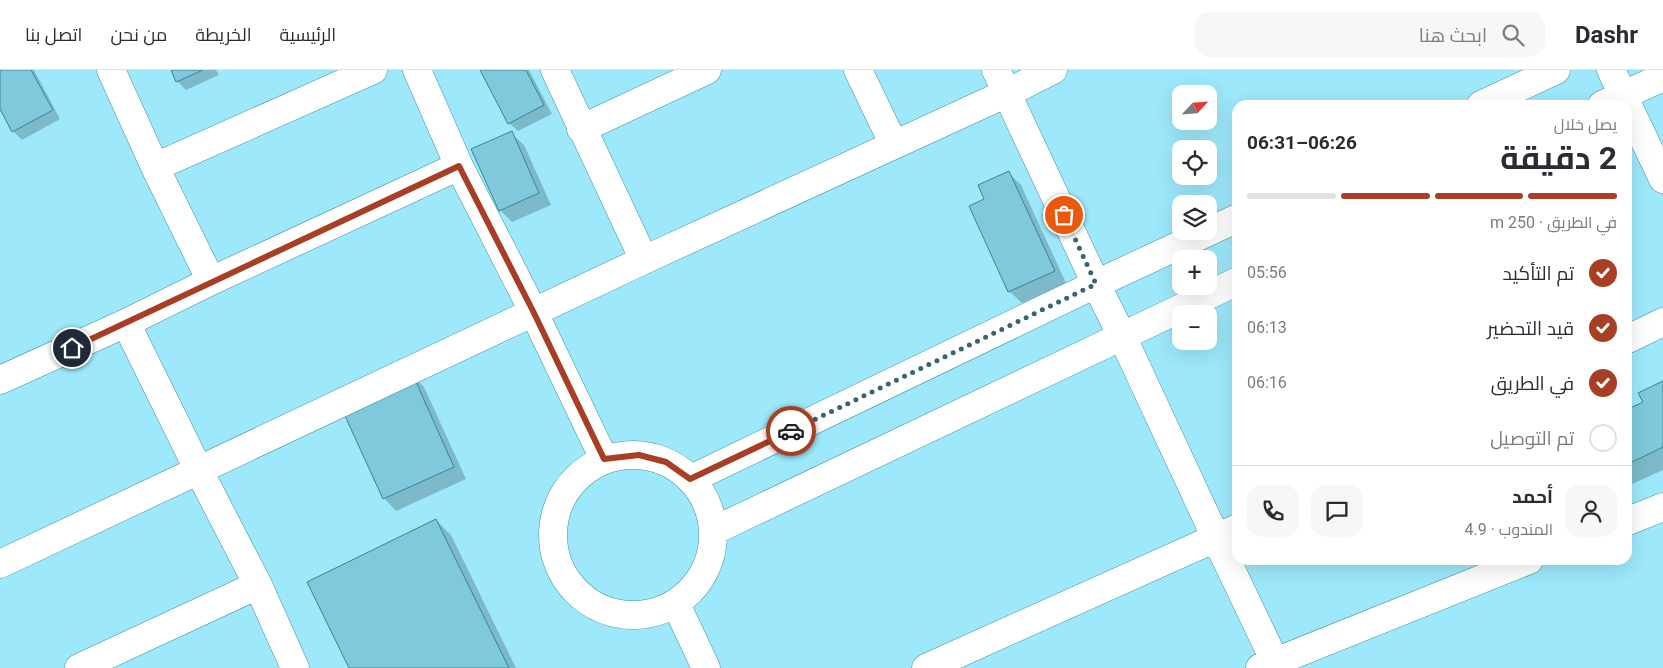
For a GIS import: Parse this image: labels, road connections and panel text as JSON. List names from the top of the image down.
{
  "north": "top right",
  "page": {
    "header": "Dashr",
    "search": "ابحث هنا",
    "nav": [
      "الرئيسية",
      "الخريطة",
      "من نحن",
      "اتصل بنا"
    ],
    "map_buttons": ["+", "−"],
    "heading": ["2 دقيقة", "يصل خلال", "06:26–06:31"],
    "panel": ["أحمد", "المندوب · 4.9"],
    "bar": "في الطريق · 250 m",
    "list": [
      ["تم التأكيد", "05:56"],
      ["قيد التحضير", "06:13"],
      ["في الطريق", "06:16"],
      "تم التوصيل"
    ]
  }
}
